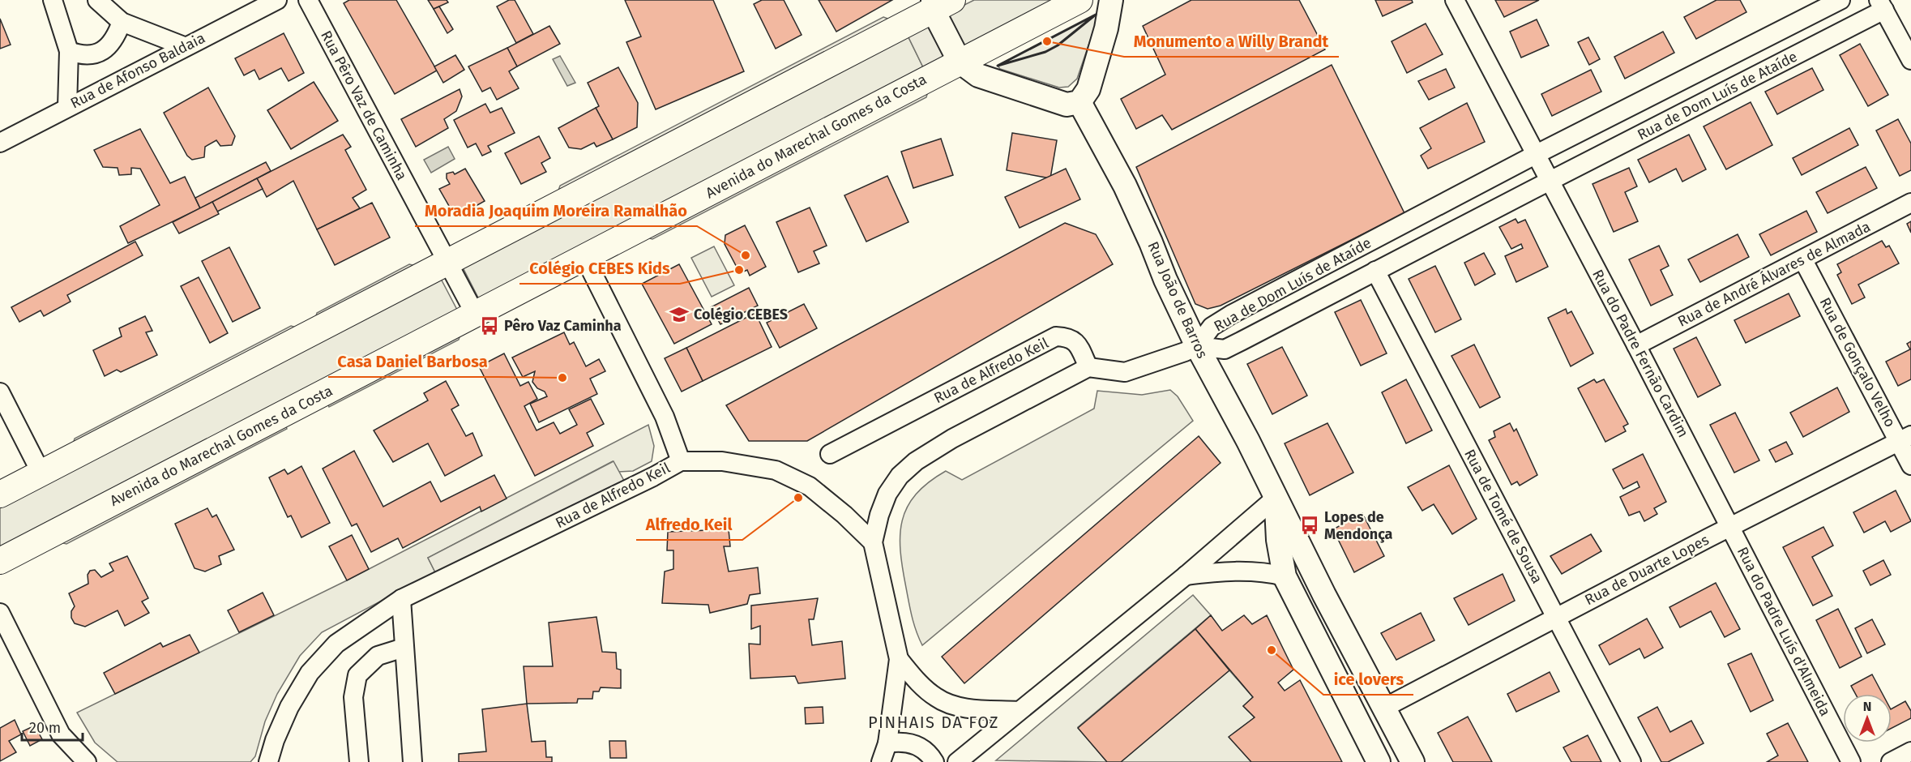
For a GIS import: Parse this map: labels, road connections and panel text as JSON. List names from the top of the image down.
{
  "streets": {
    "main road": ["Avenida do Marechal Gomes da Costa"],
    "street": [
      "Rua de Afonso Baldaia",
      "Rua de Dom Luís de Ataíde",
      "Rua Pêro Vaz de Caminha",
      "Rua de André Álvares de Almada",
      "Rua João de Barros",
      "Rua do Padre Fernão Cardim",
      "Rua de Gonçalo Velho",
      "Rua de Alfredo Keil",
      "Rua de Tomé de Sousa",
      "Rua de Duarte Lopes",
      "Rua do Padre Luís d'Almeida"
    ]
  },
  "crossings": [
    ["Rua de Dom Luís de Ataíde", "Rua João de Barros"],
    ["Rua de Dom Luís de Ataíde", "Rua do Padre Fernão Cardim"],
    ["Rua de Dom Luís de Ataíde", "Rua de Tomé de Sousa"],
    ["Rua Pêro Vaz de Caminha", "Avenida do Marechal Gomes da Costa"],
    ["Rua de André Álvares de Almada", "Rua do Padre Fernão Cardim"],
    ["Rua de André Álvares de Almada", "Rua de Gonçalo Velho"],
    ["Rua João de Barros", "Rua de Duarte Lopes"],
    ["Rua do Padre Fernão Cardim", "Rua de Duarte Lopes"],
    ["Rua do Padre Fernão Cardim", "Rua do Padre Luís d'Almeida"],
    ["Rua de Gonçalo Velho", "Rua de Duarte Lopes"],
    ["Rua de Tomé de Sousa", "Rua de Duarte Lopes"],
    ["Rua de Duarte Lopes", "Rua do Padre Luís d'Almeida"]
  ],
  "districts": ["PINHAIS DA FOZ"],
  "places": {
    "other": [
      "Monumento a Willy Brandt",
      "Moradia Joaquim Moreira Ramalhão",
      "Colégio CEBES Kids",
      "Casa Daniel Barbosa",
      "Alfredo Keil",
      "ice lovers"
    ],
    "school or university": ["Colégio CEBES"],
    "bus stop": ["Pêro Vaz Caminha", "Lopes de Mendonça"]
  },
  "scale_bar": "20 m",
  "north": "top"
}
